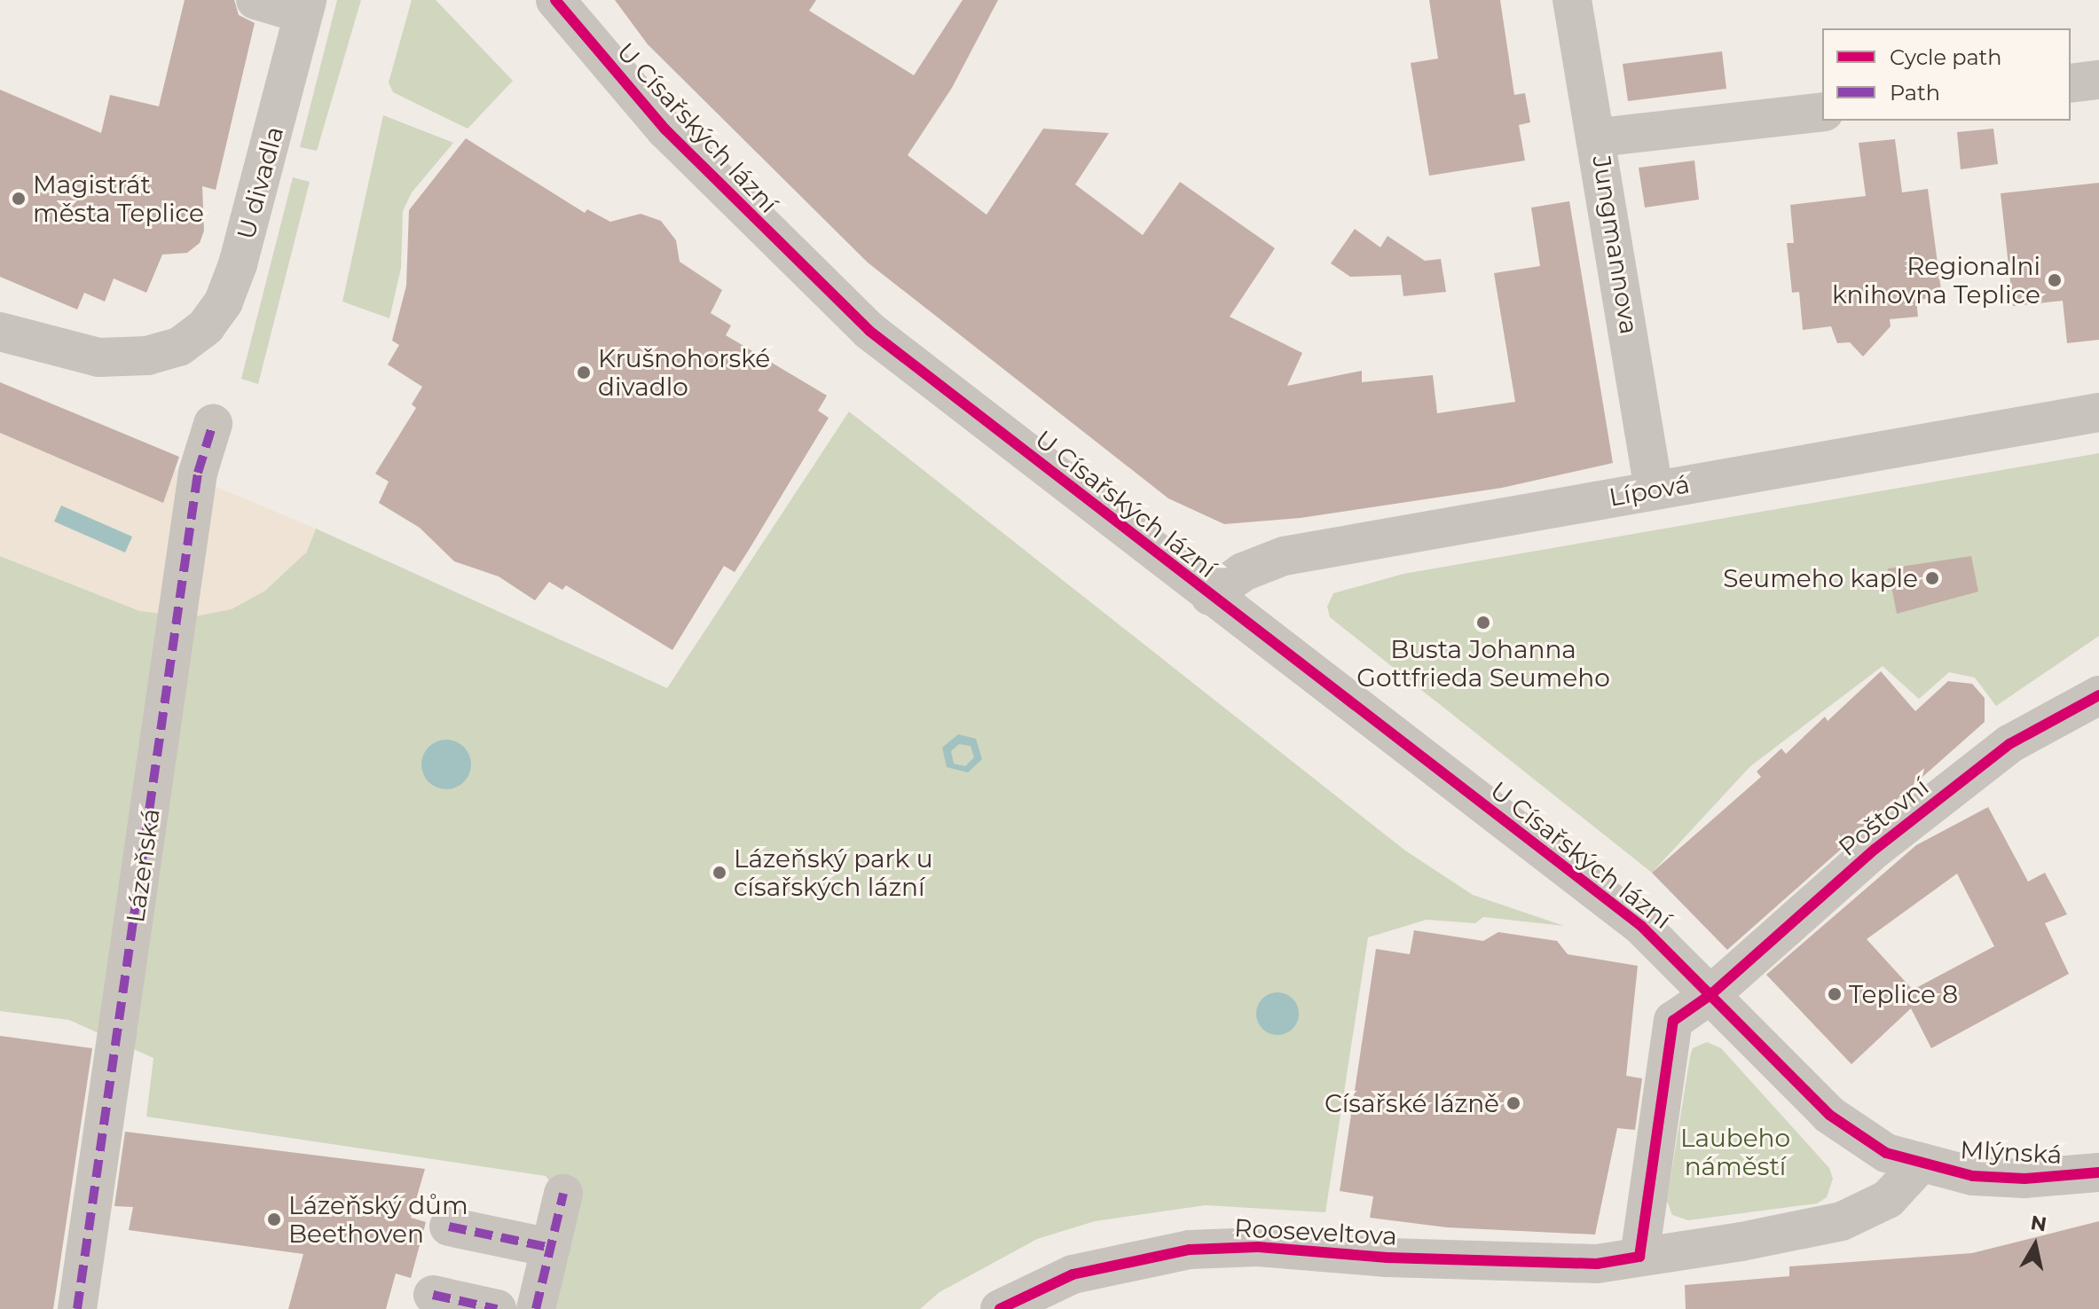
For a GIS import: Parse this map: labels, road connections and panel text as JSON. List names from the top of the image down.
{
  "streets": {
    "street": [
      "U Císařských lázní",
      "U divadla",
      "Jungmannova",
      "Lípová",
      "Poštovní",
      "Lázeňská",
      "Mlýnská",
      "Rooseveltova"
    ]
  },
  "crossings": [
    ["U Císařských lázní", "Lípová"],
    ["U Císařských lázní", "Poštovní"],
    ["Jungmannova", "Lípová"]
  ],
  "parks": ["Laubeho náměstí"],
  "places": [
    "Magistrát města Teplice",
    "Regionalni knihovna Teplice",
    "Krušnohorské divadlo",
    "Seumeho kaple",
    "Busta Johanna Gottfrieda Seumeho",
    "Lázeňský park u císařských lázní",
    "Teplice 8",
    "Císařské lázně",
    "Lázeňský dům Beethoven"
  ],
  "legend": ["Cycle path", "Path"],
  "north": "top"
}
